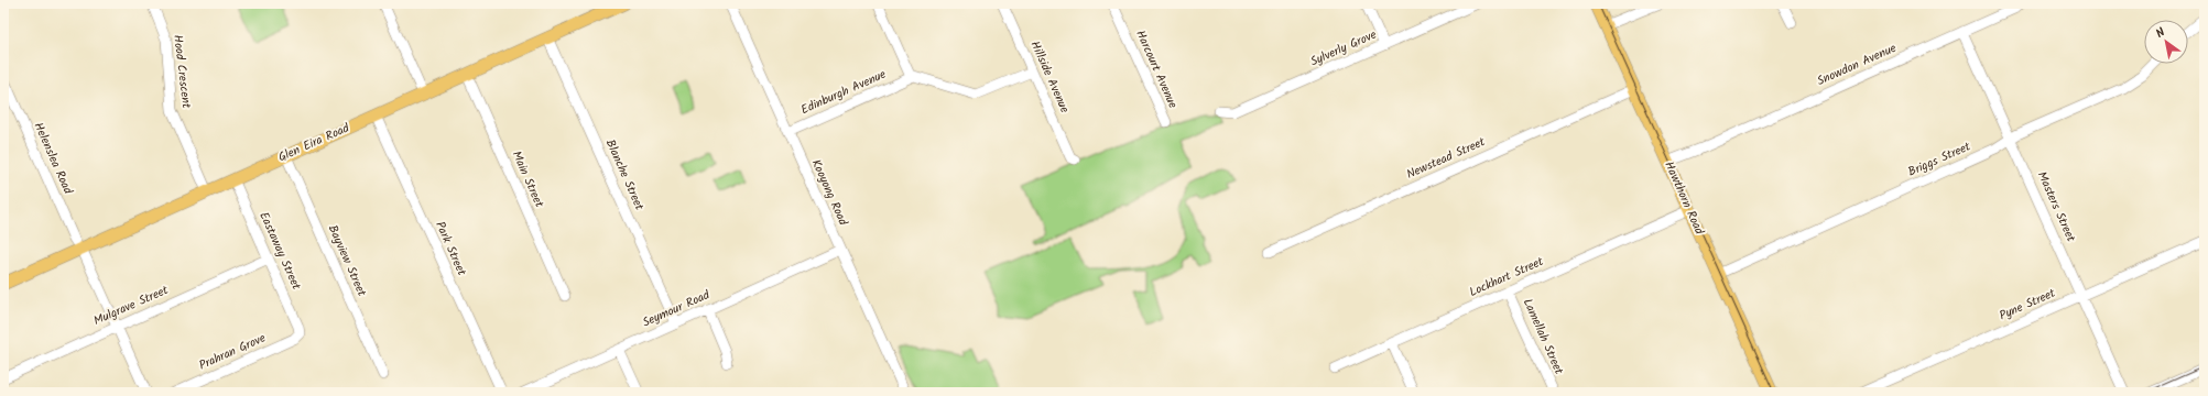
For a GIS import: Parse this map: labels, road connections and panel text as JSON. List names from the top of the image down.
{
  "streets": {
    "main road": ["Glen Eira Road", "Hawthorn Road"],
    "street": [
      "Sylverly Grove",
      "Snowdon Avenue",
      "Harcourt Avenue",
      "Hood Crescent",
      "Hillside Avenue",
      "Edinburgh Avenue",
      "Helenslea Road",
      "Newstead Street",
      "Briggs Street",
      "Blanche Street",
      "Main Street",
      "Kooyong Road",
      "Masters Street",
      "Park Street",
      "Eastaway Street",
      "Bayview Street",
      "Lockhart Street",
      "Pyne Street",
      "Mulgrave Street",
      "Seymour Road",
      "Lamellah Street",
      "Prahran Grove"
    ]
  },
  "crossings": [
    ["Snowdon Avenue", "Hawthorn Road"],
    ["Snowdon Avenue", "Masters Street"],
    ["Hood Crescent", "Glen Eira Road"],
    ["Edinburgh Avenue", "Kooyong Road"],
    ["Glen Eira Road", "Helenslea Road"],
    ["Glen Eira Road", "Blanche Street"],
    ["Glen Eira Road", "Main Street"],
    ["Glen Eira Road", "Park Street"],
    ["Glen Eira Road", "Eastaway Street"],
    ["Glen Eira Road", "Bayview Street"],
    ["Helenslea Road", "Mulgrave Street"],
    ["Newstead Street", "Hawthorn Road"],
    ["Briggs Street", "Hawthorn Road"],
    ["Briggs Street", "Masters Street"],
    ["Blanche Street", "Seymour Road"],
    ["Kooyong Road", "Seymour Road"],
    ["Hawthorn Road", "Lockhart Street"],
    ["Masters Street", "Pyne Street"],
    ["Eastaway Street", "Mulgrave Street"],
    ["Eastaway Street", "Prahran Grove"],
    ["Lockhart Street", "Lamellah Street"]
  ],
  "north": "top left"
}
